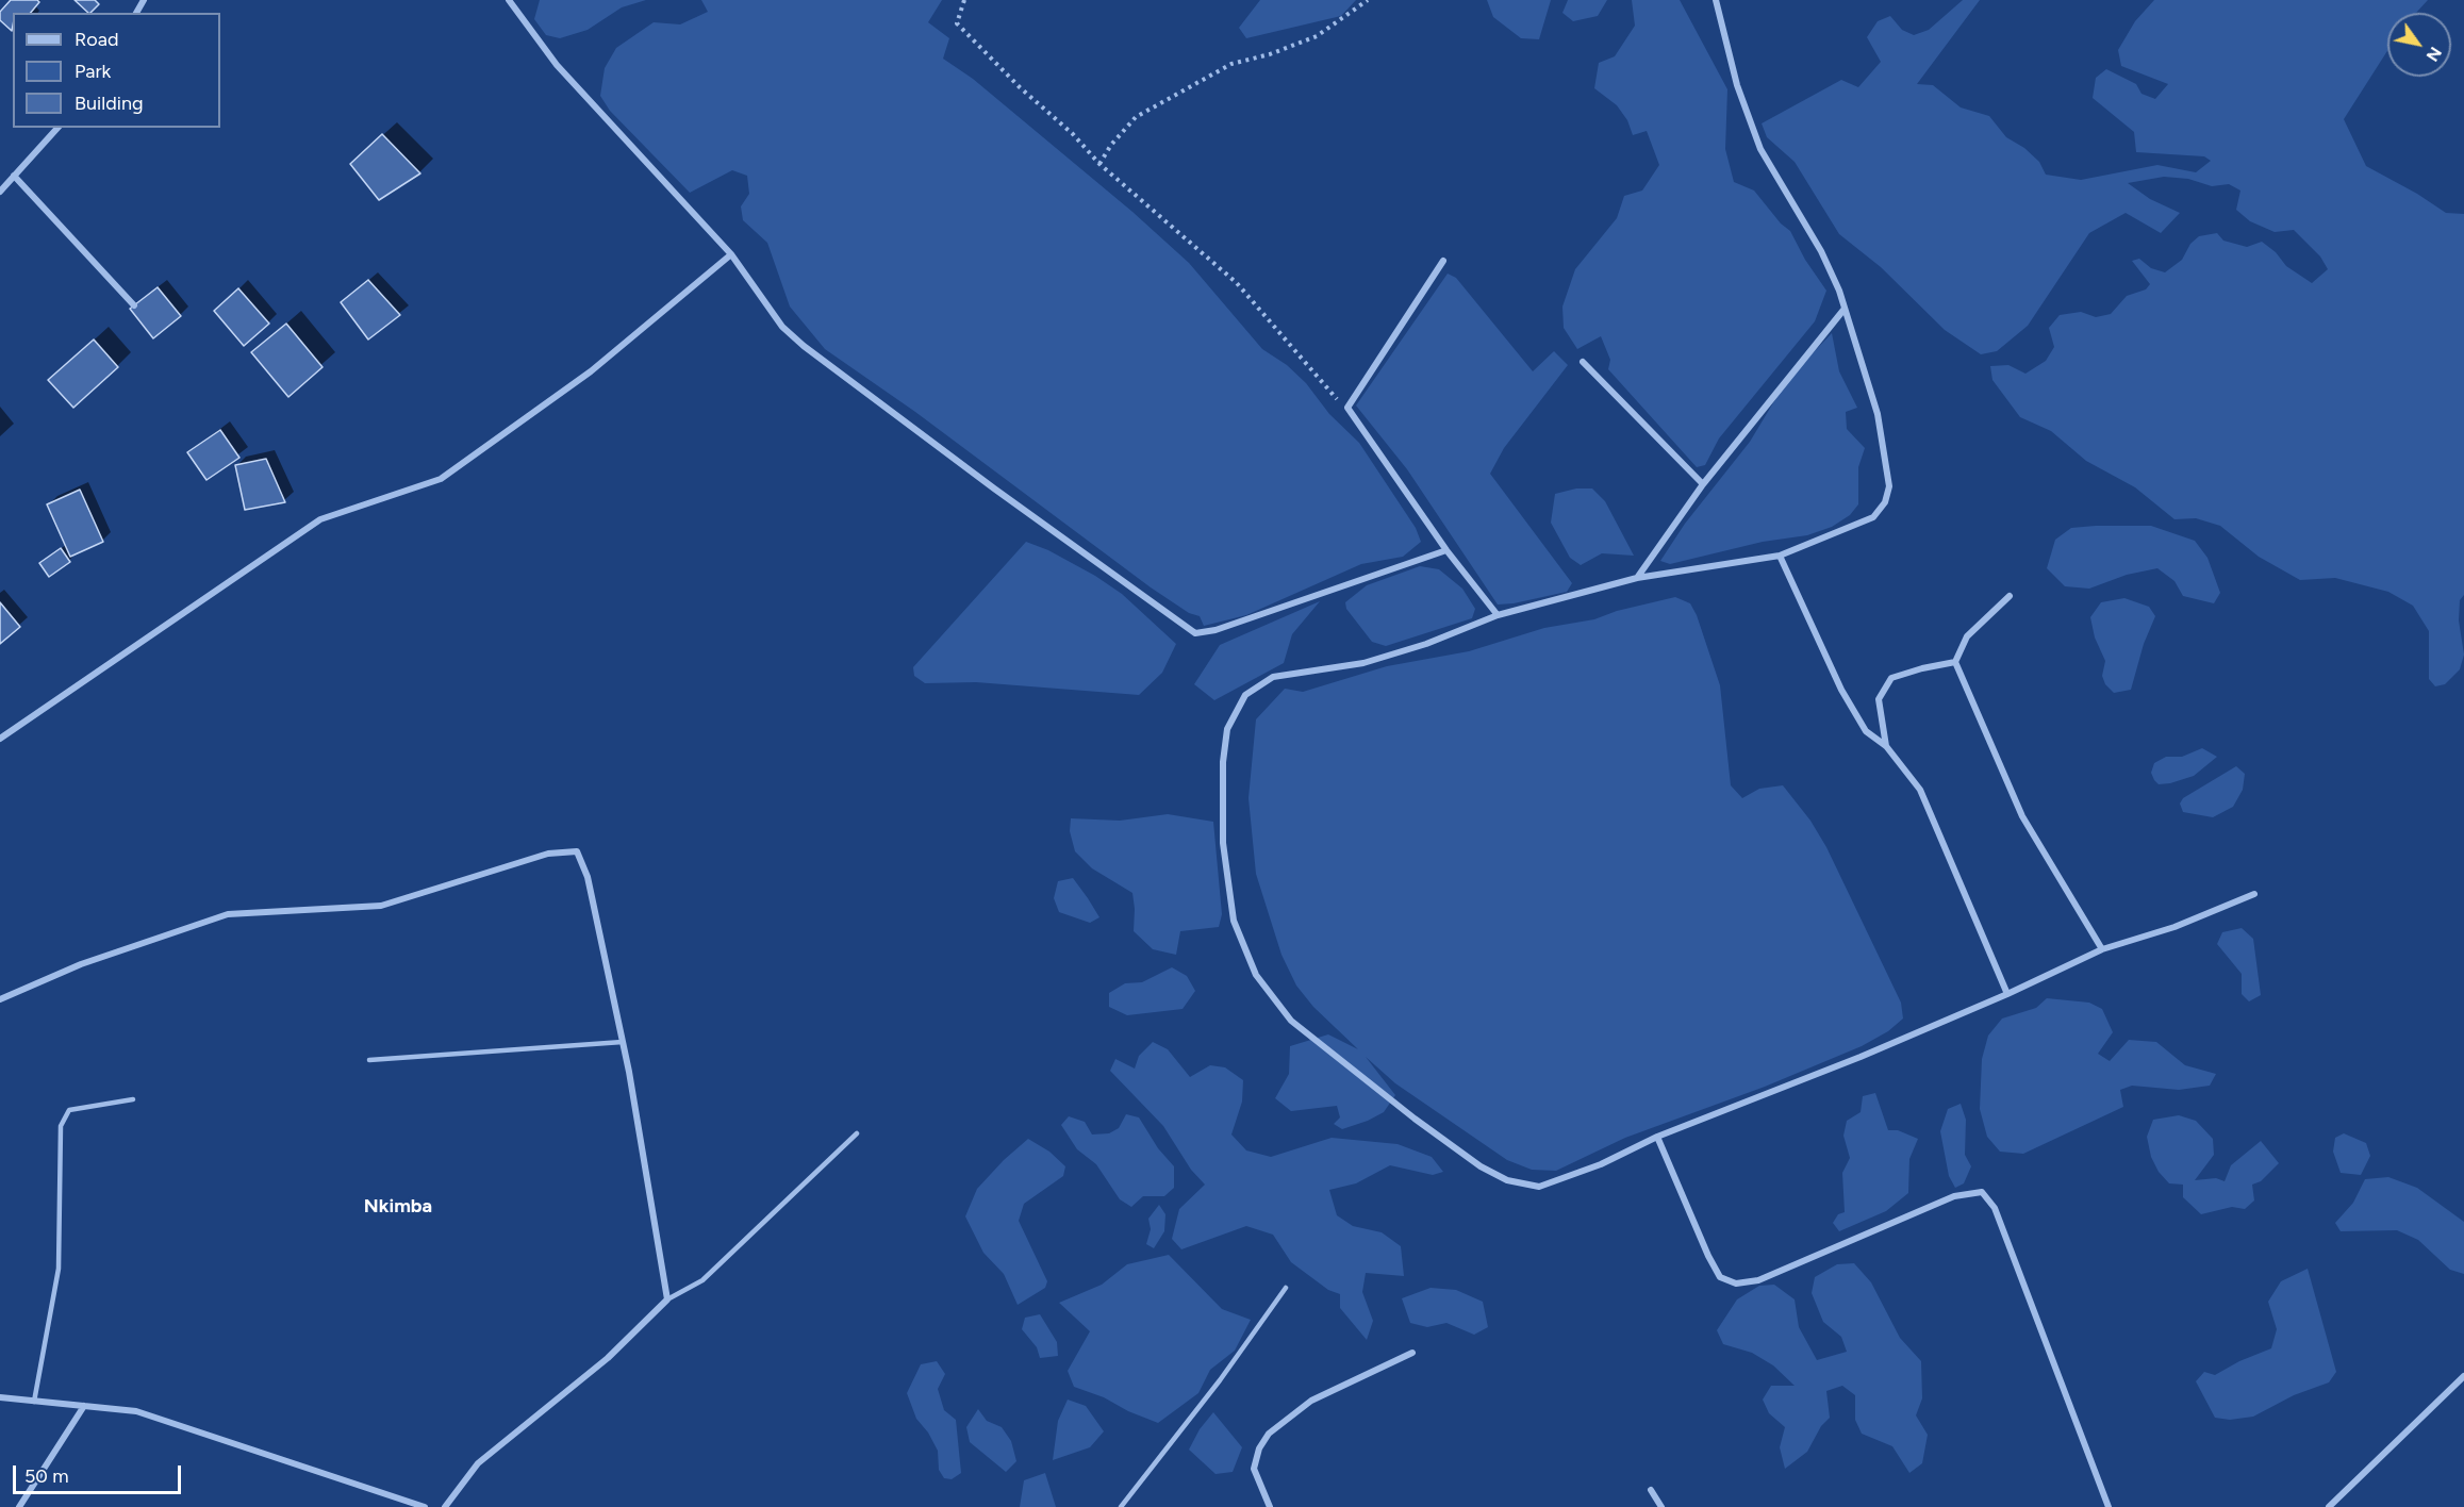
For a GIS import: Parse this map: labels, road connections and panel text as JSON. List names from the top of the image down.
{
  "districts": ["Nkimba"],
  "legend": ["Road", "Park", "Building"],
  "scale_bar": "50 m",
  "north": "bottom right"
}
